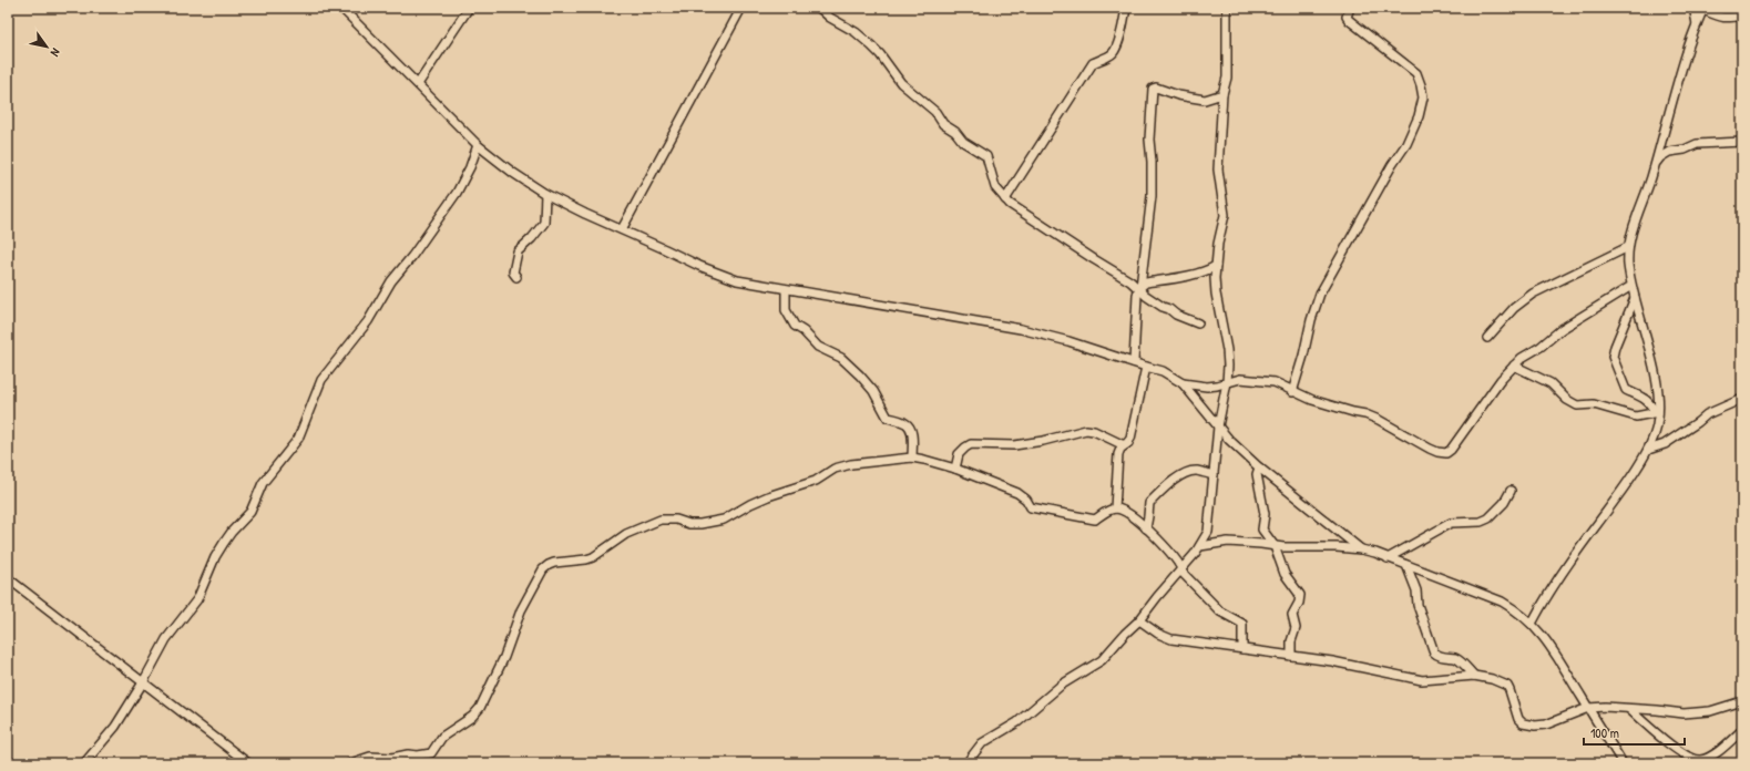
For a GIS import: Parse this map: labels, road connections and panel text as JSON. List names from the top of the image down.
{
  "scale_bar": "100 m",
  "north": "bottom right"
}
